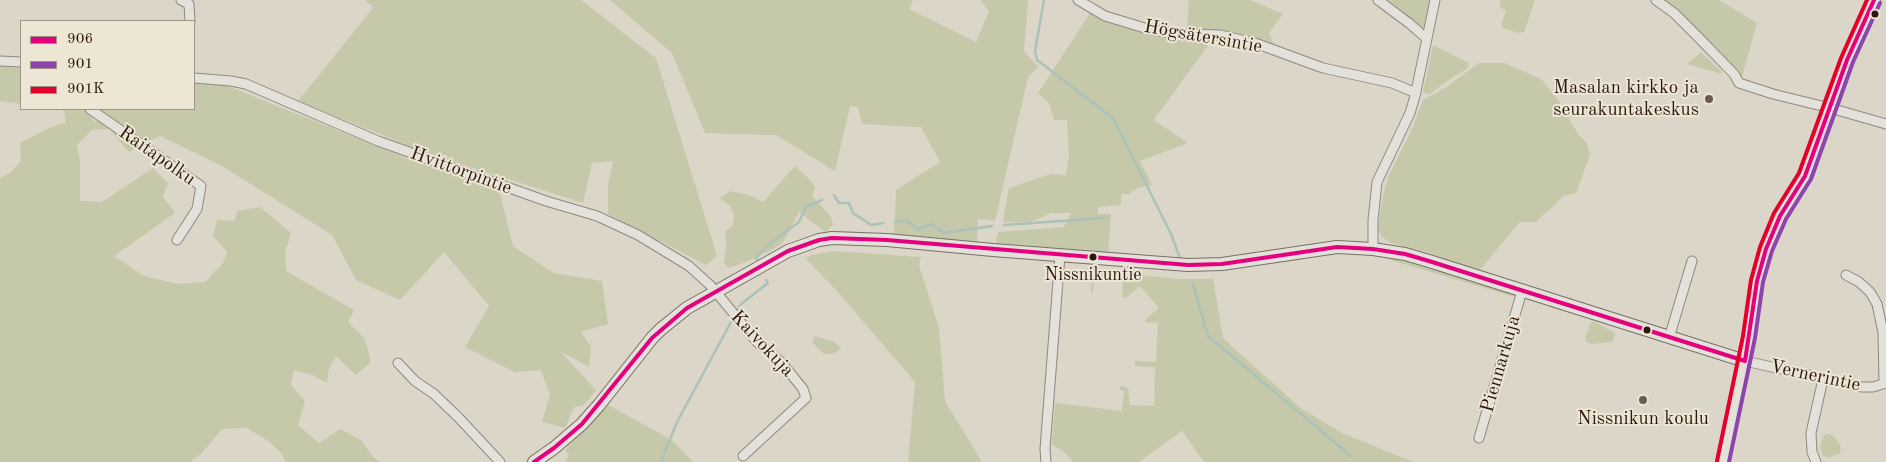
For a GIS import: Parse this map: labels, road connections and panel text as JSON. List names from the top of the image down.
{
  "streets": {
    "street": [
      "Högsätersintie",
      "Raitapolku",
      "Hvittorpintie",
      "Kaivokuja",
      "Piennarkuja",
      "Vernerintie"
    ]
  },
  "crossings": [
    ["Hvittorpintie", "Kaivokuja"]
  ],
  "places": ["Masalan kirkko ja seurakuntakeskus", "Nissnikuntie", "Nissnikun koulu"],
  "lines": ["transit line 906", "transit line 901K", "transit line 901"],
  "legend": ["906", "901", "901K"]
}
